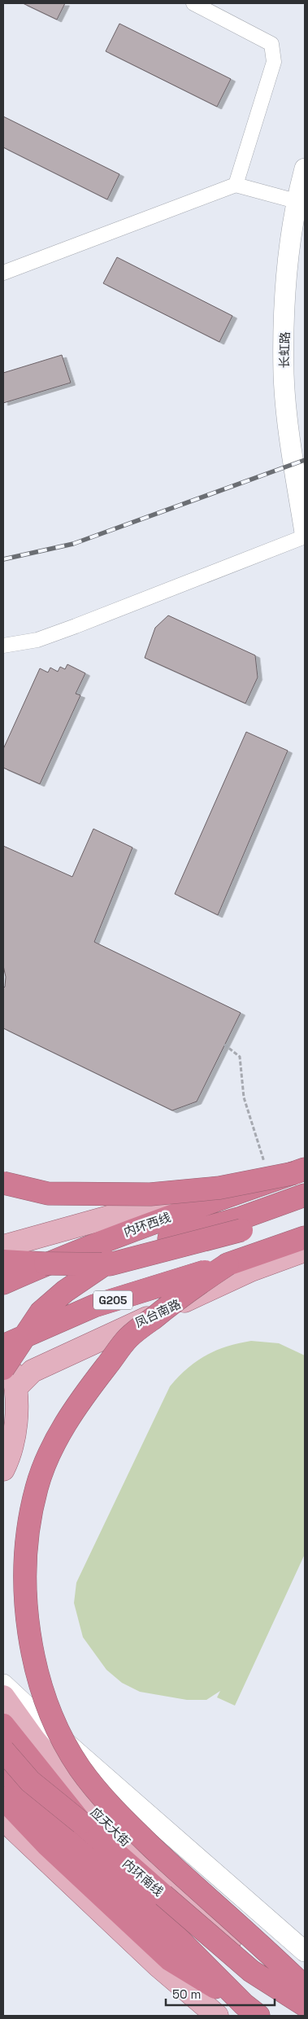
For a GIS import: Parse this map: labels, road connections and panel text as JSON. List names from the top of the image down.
{
  "streets": {
    "highway": ["内环西线", "G205", "内环南线"],
    "main road": ["凤台南路", "应天大街"],
    "street": ["长虹路"]
  },
  "scale_bar": "50 m"
}
